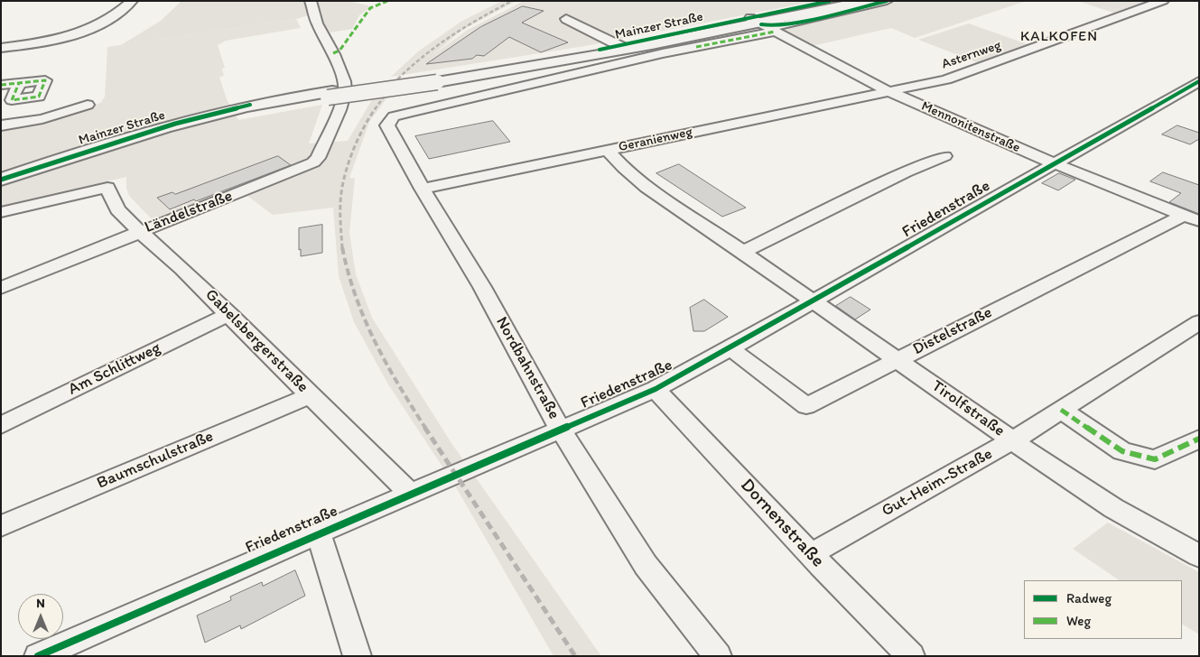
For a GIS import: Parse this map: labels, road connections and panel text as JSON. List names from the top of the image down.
{
  "streets": {
    "main road": ["Mainzer Straße"],
    "street": [
      "Asternweg",
      "Mennonitenstraße",
      "Geranienweg",
      "Friedenstraße",
      "Ländelstraße",
      "Distelstraße",
      "Gabelsbergerstraße",
      "Nordbahnstraße",
      "Am Schlittweg",
      "Tirolfstraße",
      "Baumschulstraße",
      "Gut-Heim-Straße",
      "Dornenstraße"
    ]
  },
  "crossings": [
    ["Mainzer Straße", "Mennonitenstraße"],
    ["Mainzer Straße", "Ländelstraße"],
    ["Mainzer Straße", "Nordbahnstraße"],
    ["Asternweg", "Mennonitenstraße"],
    ["Asternweg", "Geranienweg"],
    ["Mennonitenstraße", "Geranienweg"],
    ["Mennonitenstraße", "Friedenstraße"],
    ["Mennonitenstraße", "Distelstraße"],
    ["Geranienweg", "Nordbahnstraße"],
    ["Geranienweg", "Tirolfstraße"],
    ["Friedenstraße", "Distelstraße"],
    ["Friedenstraße", "Gabelsbergerstraße"],
    ["Friedenstraße", "Nordbahnstraße"],
    ["Friedenstraße", "Tirolfstraße"],
    ["Friedenstraße", "Dornenstraße"],
    ["Ländelstraße", "Gabelsbergerstraße"],
    ["Distelstraße", "Tirolfstraße"],
    ["Gabelsbergerstraße", "Am Schlittweg"],
    ["Gabelsbergerstraße", "Baumschulstraße"],
    ["Tirolfstraße", "Gut-Heim-Straße"],
    ["Gut-Heim-Straße", "Dornenstraße"]
  ],
  "districts": ["KALKOFEN"],
  "legend": ["Radweg", "Weg"],
  "north": "top"
}
